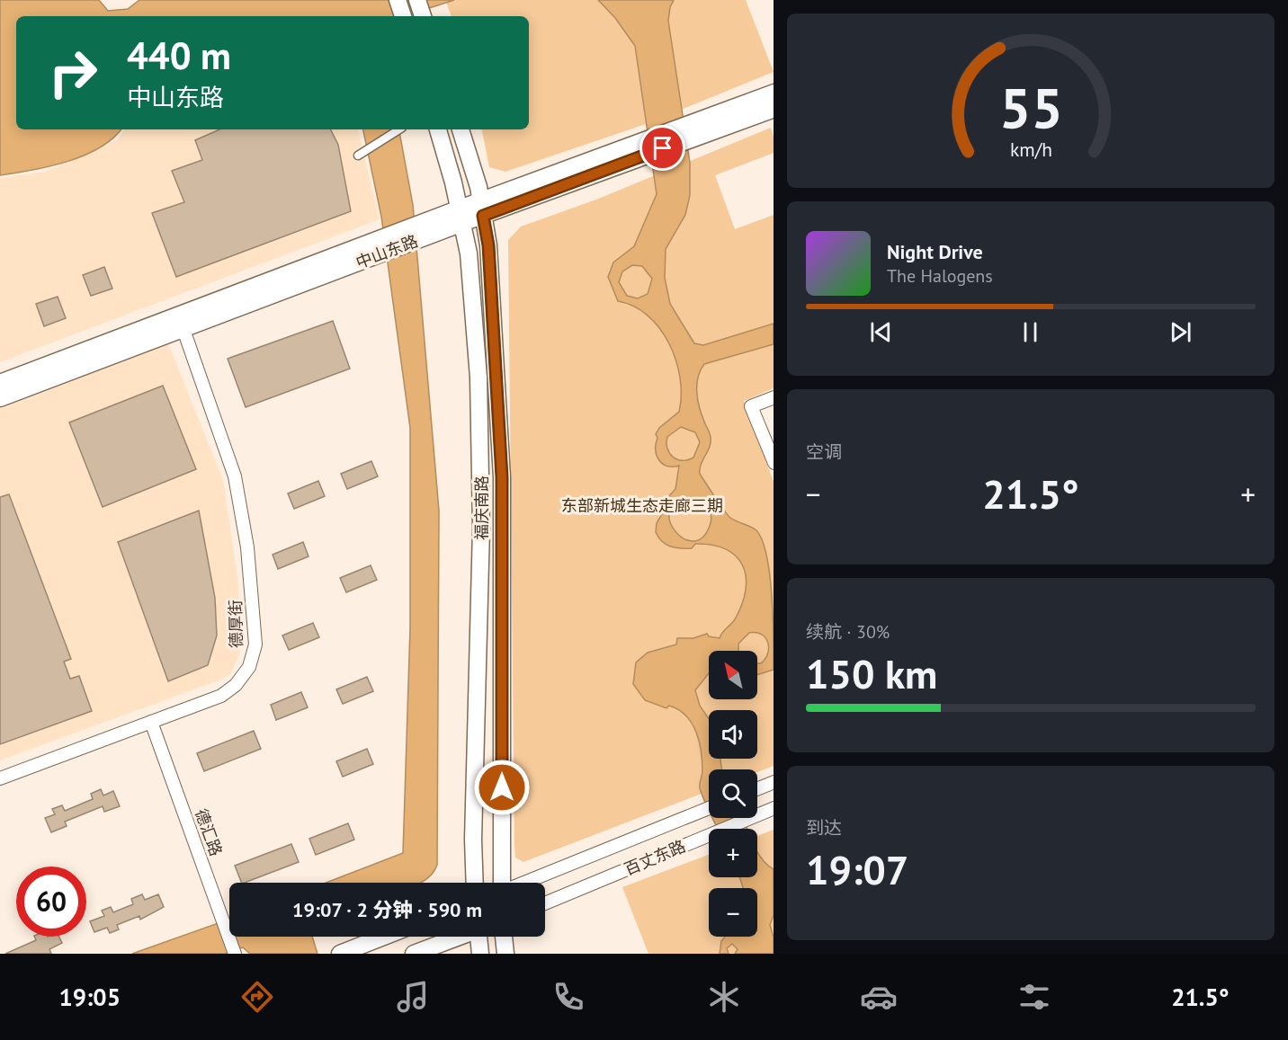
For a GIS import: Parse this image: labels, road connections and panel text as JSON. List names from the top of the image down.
{
  "streets": {
    "main road": ["中山东路", "福庆南路"],
    "street": ["德厚街", "德汇路", "百丈东路"]
  },
  "crossings": [
    ["中山东路", "福庆南路"],
    ["中山东路", "德厚街"],
    ["德厚街", "德汇路"]
  ],
  "parks": ["东部新城生态走廊三期"],
  "north": "top left",
  "page": {
    "turn": ["440 m", "中山东路"],
    "song": ["Night Drive", "The Halogens"],
    "tile": [
      "空调",
      ["续航 · 30%", "150 km"],
      ["到达", "19:07"]
    ],
    "heat": ["−", "21.5°", "+"],
    "map_buttons": ["+", "−"],
    "limit": "60",
    "trip": "19:07 · 2 分钟 · 590 m",
    "tabs": ["19:05", "21.5°"],
    "gauge": ["55", "km/h"]
  }
}
